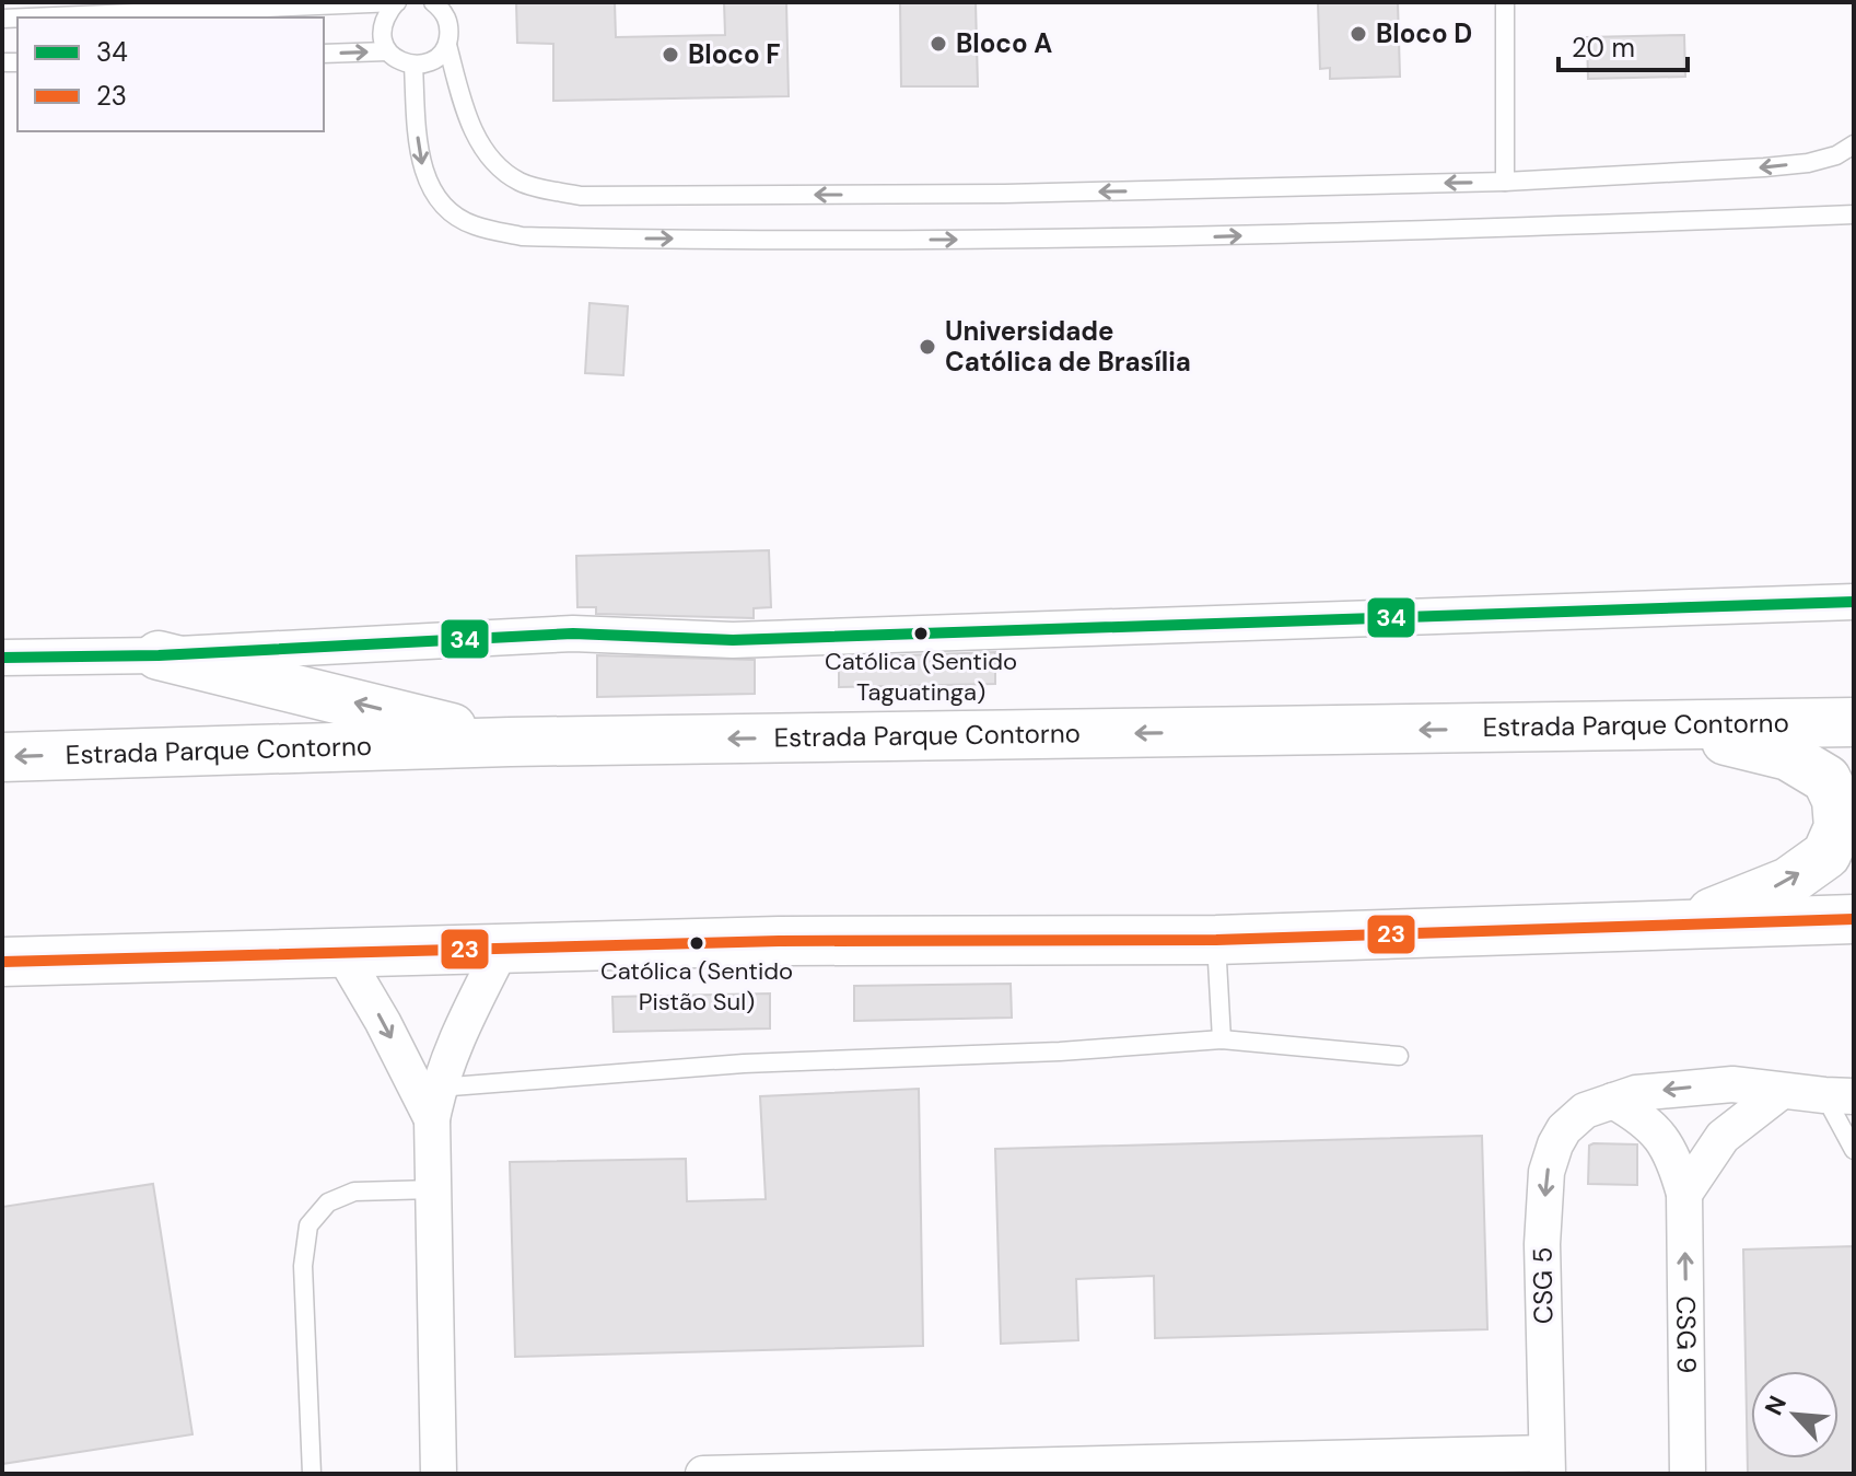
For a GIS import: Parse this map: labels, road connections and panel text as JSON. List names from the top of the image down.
{
  "streets": {
    "highway": ["Estrada Parque Contorno"],
    "street": ["CSG 5", "CSG 9"]
  },
  "crossings": [
    ["CSG 5", "CSG 9"]
  ],
  "one_way": ["CSG 5", "CSG 9"],
  "places": [
    "Bloco D",
    "Bloco A",
    "Bloco F",
    "Universidade Católica de Brasília",
    "Católica (Sentido Taguatinga)",
    "Católica (Sentido Pistão Sul)"
  ],
  "lines": ["transit line 34", "transit line 23"],
  "legend": ["34", "23"],
  "scale_bar": "20 m",
  "north": "top left"
}
